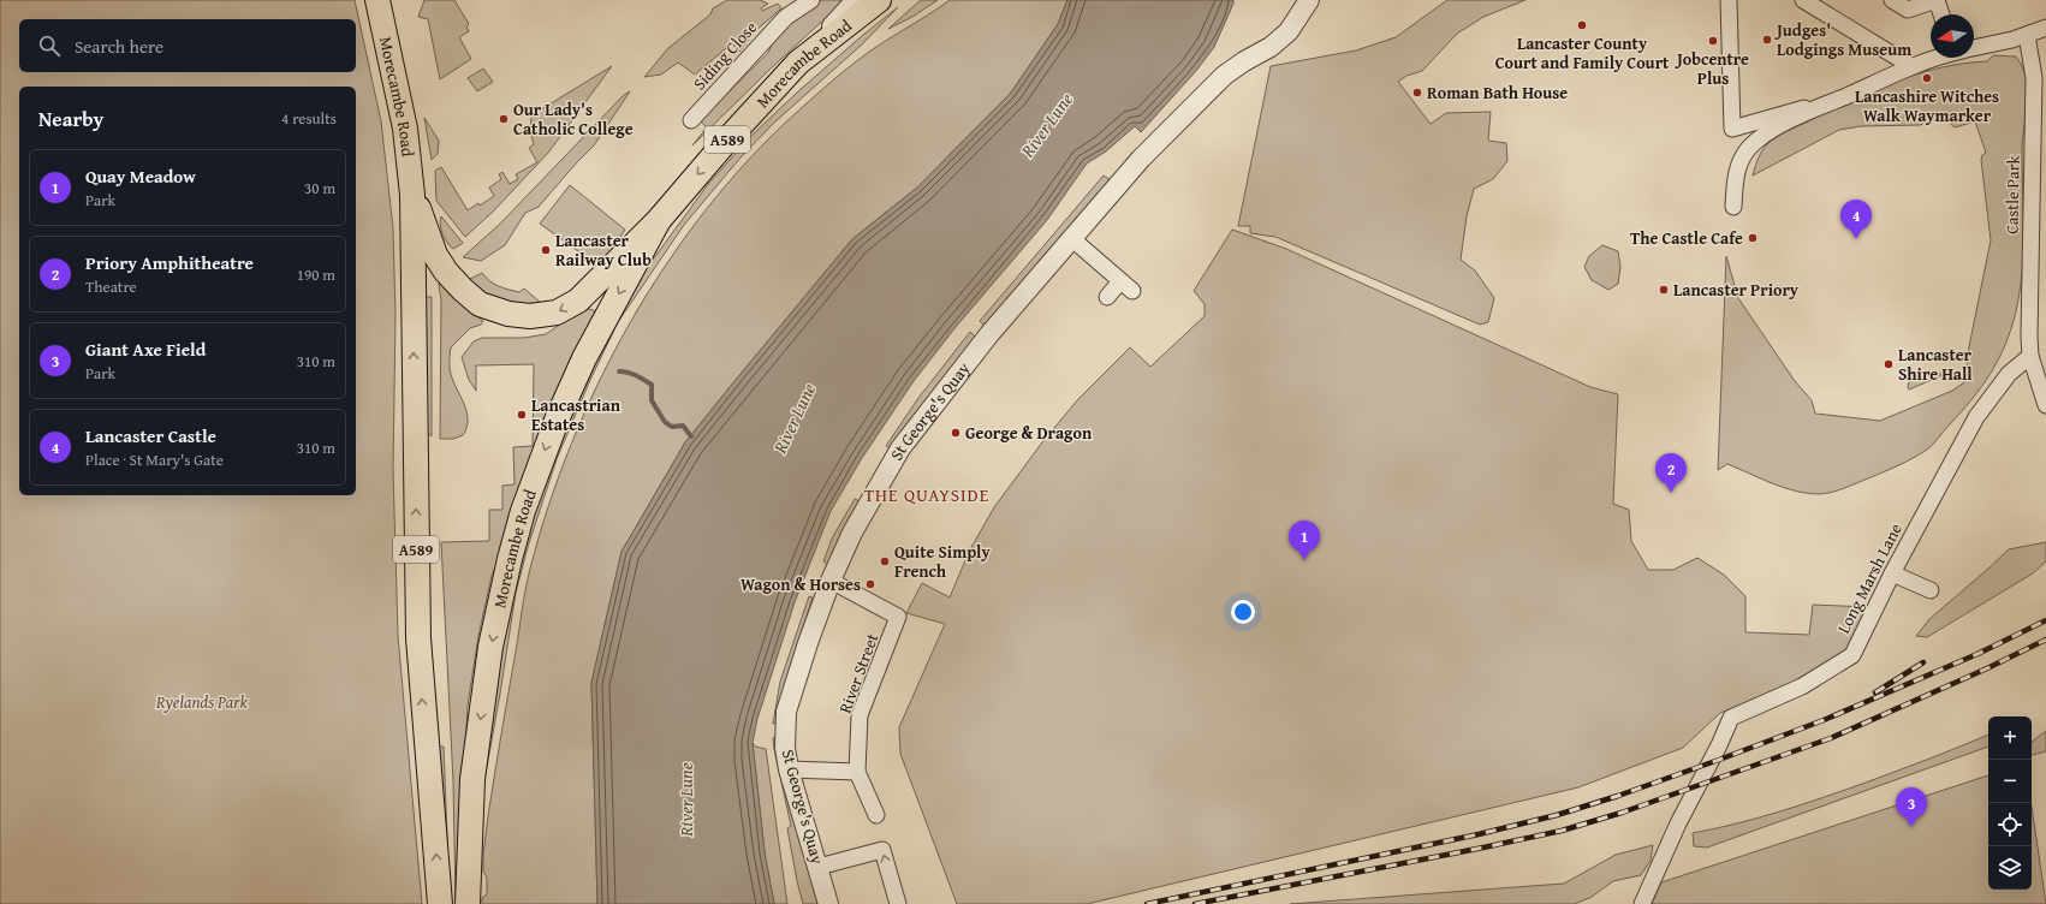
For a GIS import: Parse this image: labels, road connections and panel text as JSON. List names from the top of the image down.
{
  "streets": {
    "main road": ["Morecambe Road", "A589"],
    "street": [
      "Siding Close",
      "Castle Park",
      "St George's Quay",
      "Long Marsh Lane",
      "River Street"
    ]
  },
  "crossings": [
    ["Castle Park", "Long Marsh Lane"],
    ["St George's Quay", "River Street"]
  ],
  "districts": ["THE QUAYSIDE"],
  "water": ["River Lune"],
  "parks": ["Ryelands Park"],
  "places": [
    "Lancaster County Court and Family Court",
    "Judges' Lodgings Museum",
    "Jobcentre Plus",
    "Lancashire Witches Walk Waymarker",
    "Roman Bath House",
    "Our Lady's Catholic College",
    "The Castle Cafe",
    "Lancaster Railway Club",
    "Lancaster Priory",
    "Lancaster Shire Hall",
    "Lancastrian Estates",
    "George & Dragon",
    "Quite Simply French",
    "Wagon & Horses"
  ],
  "north": "left",
  "page": {
    "search": "Search here",
    "heading": ["Nearby", "4 results"],
    "list": [
      {
        "mark": "1",
        "name": "Quay Meadow",
        "note": "Park",
        "value": "30 m"
      },
      {
        "mark": "2",
        "name": "Priory Amphitheatre",
        "note": "Theatre",
        "value": "190 m"
      },
      {
        "mark": "3",
        "name": "Giant Axe Field",
        "note": "Park",
        "value": "310 m"
      },
      {
        "mark": "4",
        "name": "Lancaster Castle",
        "note": "Place · St Mary's Gate",
        "value": "310 m"
      }
    ],
    "pins": [
      "4",
      "2",
      "1",
      "3"
    ],
    "map_buttons": ["+", "−"]
  }
}
